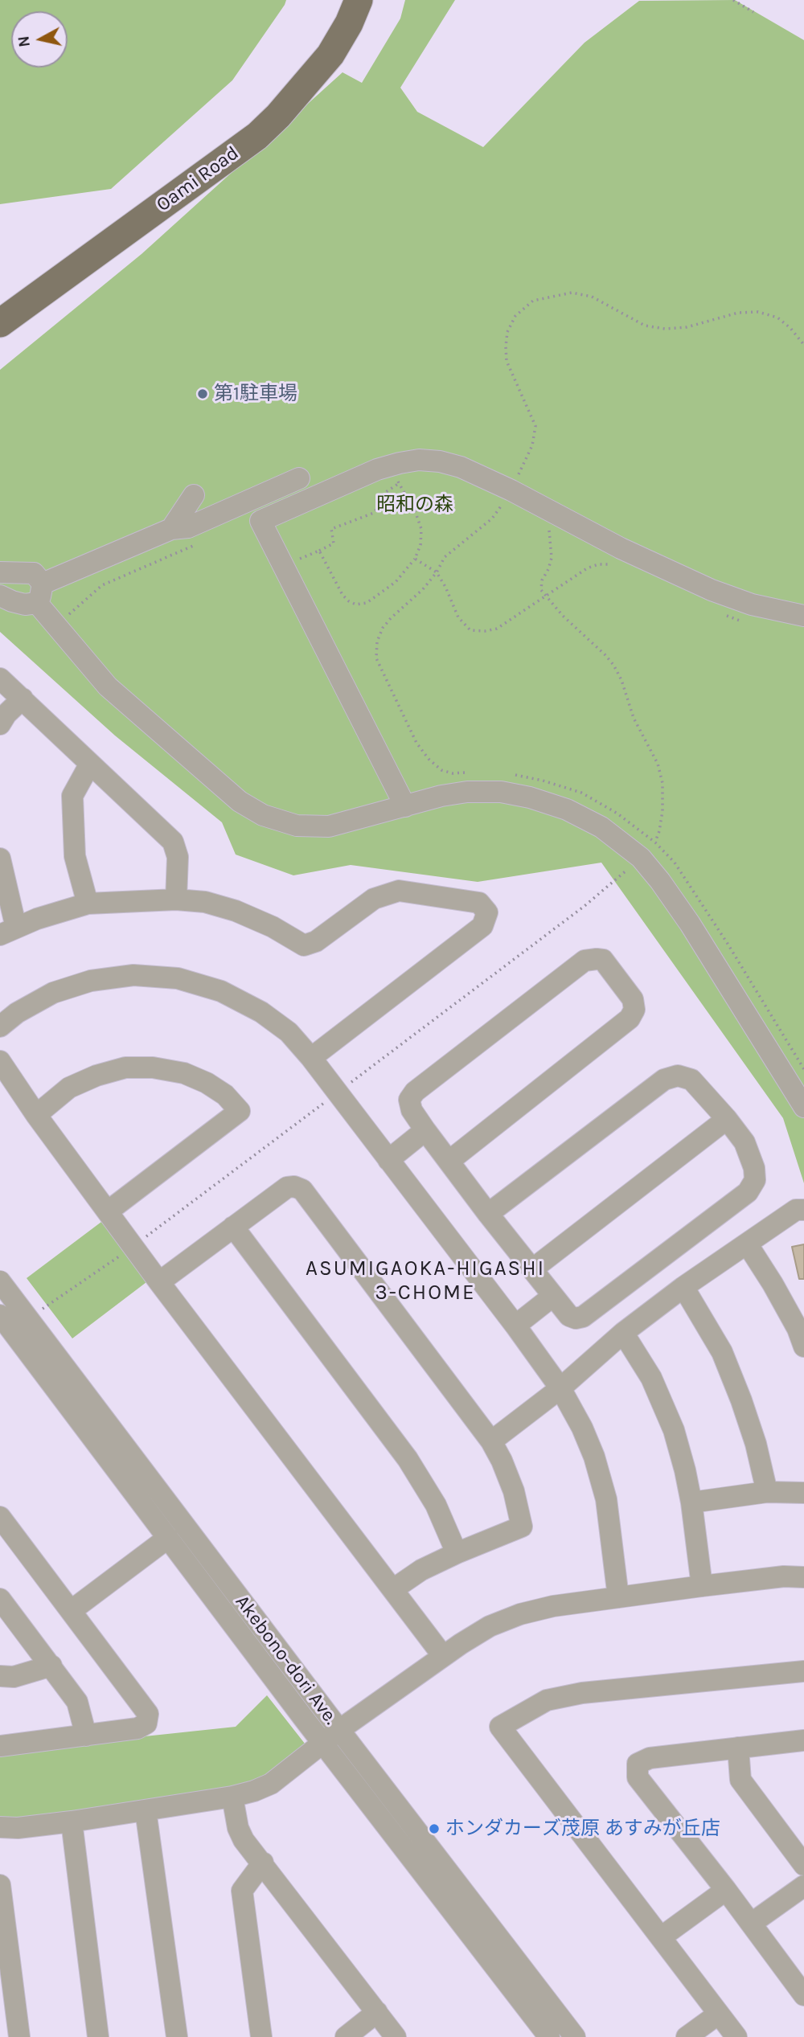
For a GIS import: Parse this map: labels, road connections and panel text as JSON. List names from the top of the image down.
{
  "streets": {
    "main road": ["Oami Road"],
    "street": ["Akebono-dori Ave."]
  },
  "districts": ["ASUMIGAOKA-HIGASHI 3-CHOME"],
  "parks": ["昭和の森"],
  "places": ["第1駐車場", "ホンダカーズ茂原 あすみが丘店"],
  "north": "left"
}
